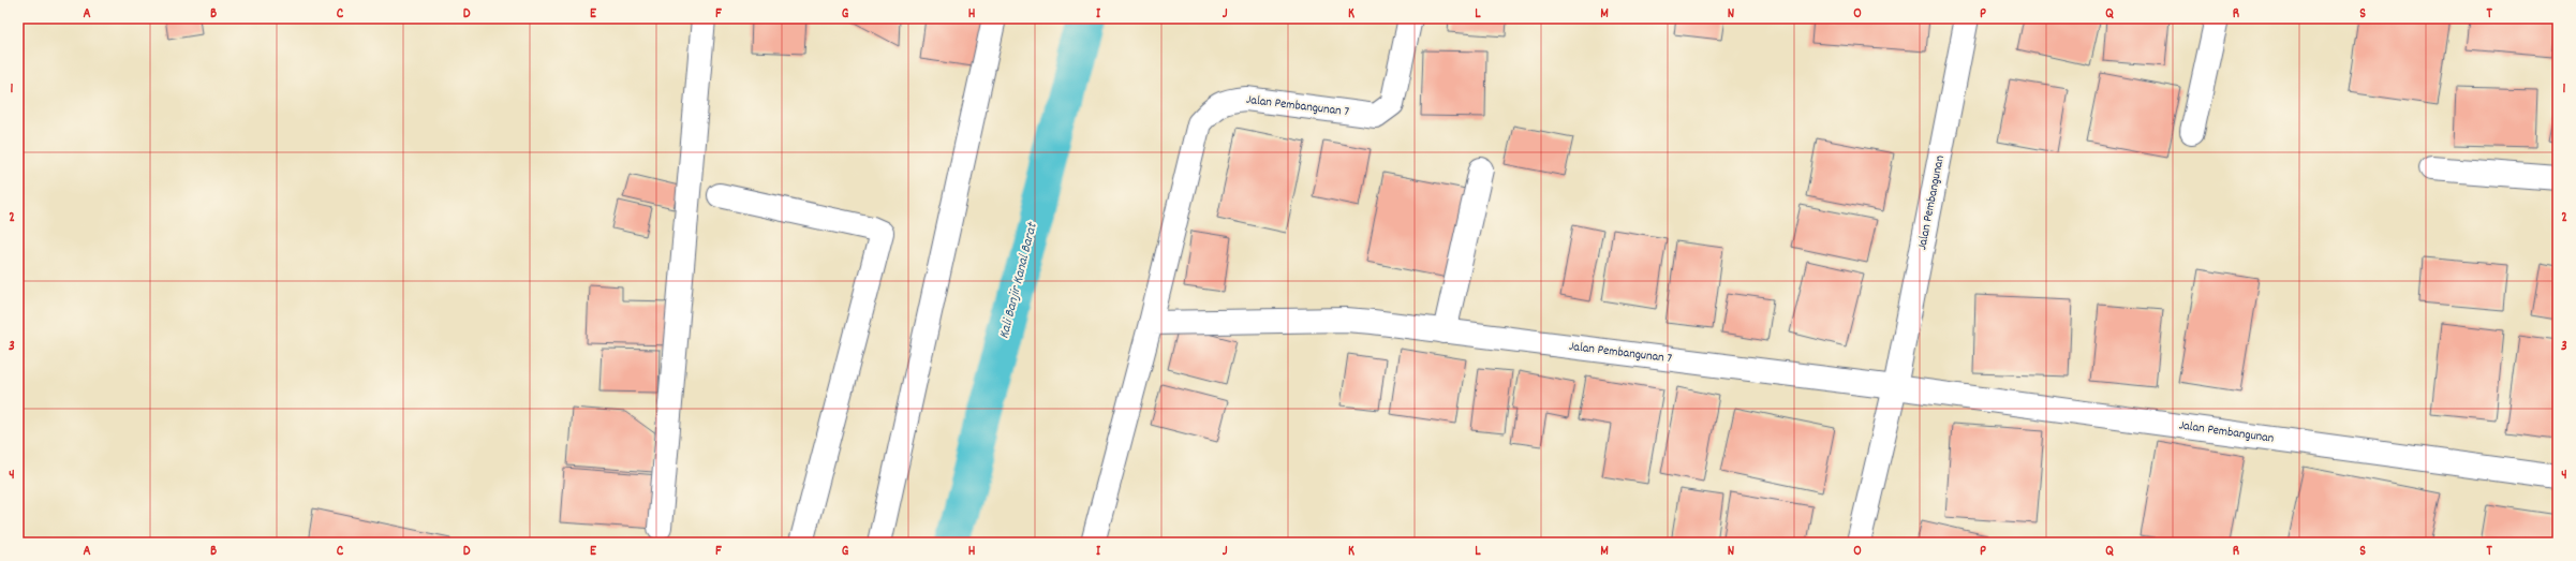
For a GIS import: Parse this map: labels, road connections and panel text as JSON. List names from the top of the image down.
{
  "streets": {
    "street": ["Jalan Pembangunan 7", "Jalan Pembangunan"]
  },
  "crossings": [
    ["Jalan Pembangunan 7", "Jalan Pembangunan"]
  ],
  "water": ["Kali Banjir Kanal Barat"],
  "grid": {
    "columns": [
      "A",
      "B",
      "C",
      "D",
      "E",
      "F",
      "G",
      "H",
      "I",
      "J",
      "K",
      "L",
      "M",
      "N",
      "O",
      "P",
      "Q",
      "R",
      "S",
      "T"
    ],
    "rows": [
      "1",
      "2",
      "3",
      "4"
    ]
  }
}
